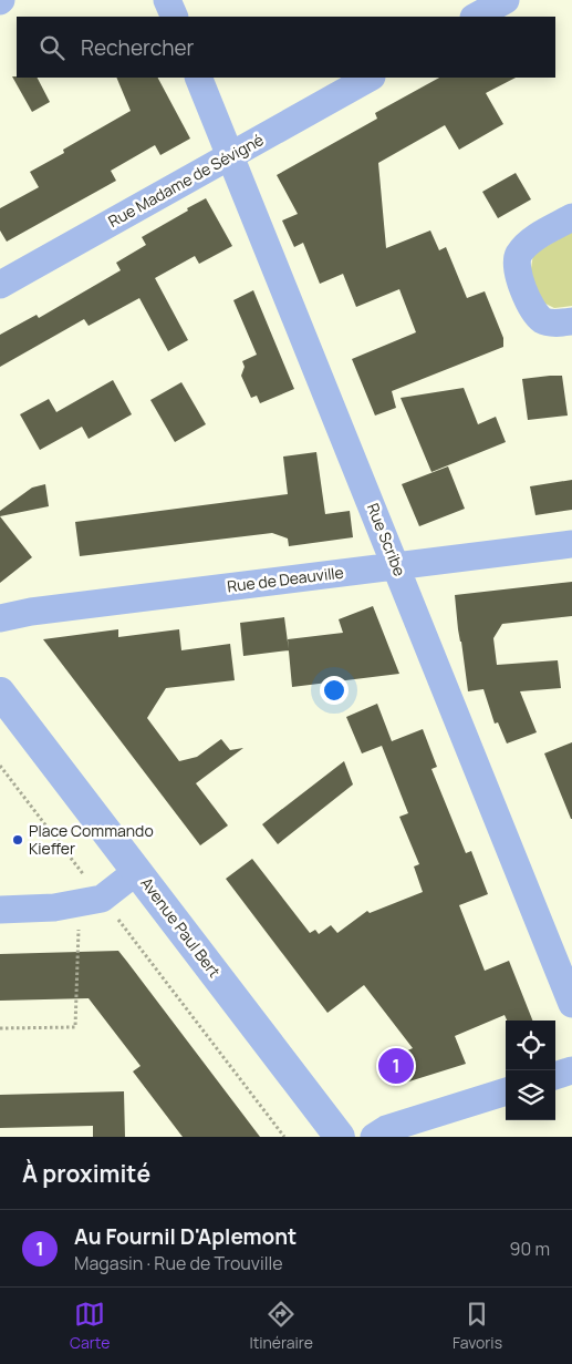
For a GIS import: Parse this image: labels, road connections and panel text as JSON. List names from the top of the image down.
{
  "streets": {
    "street": [
      "Rue Madame de Sévigné",
      "Rue Scribe",
      "Rue de Deauville",
      "Avenue Paul Bert"
    ]
  },
  "crossings": [
    ["Rue Madame de Sévigné", "Rue Scribe"],
    ["Rue Scribe", "Rue de Deauville"]
  ],
  "places": ["Place Commando Kieffer"],
  "page": {
    "search": "Rechercher",
    "pins": "1",
    "heading": "À proximité",
    "list": [
      {
        "mark": "1",
        "name": "Au Fournil D'Aplemont",
        "note": "Magasin · Rue de Trouville",
        "value": "90 m"
      }
    ],
    "nav": ["Carte", "Itinéraire", "Favoris"]
  }
}
